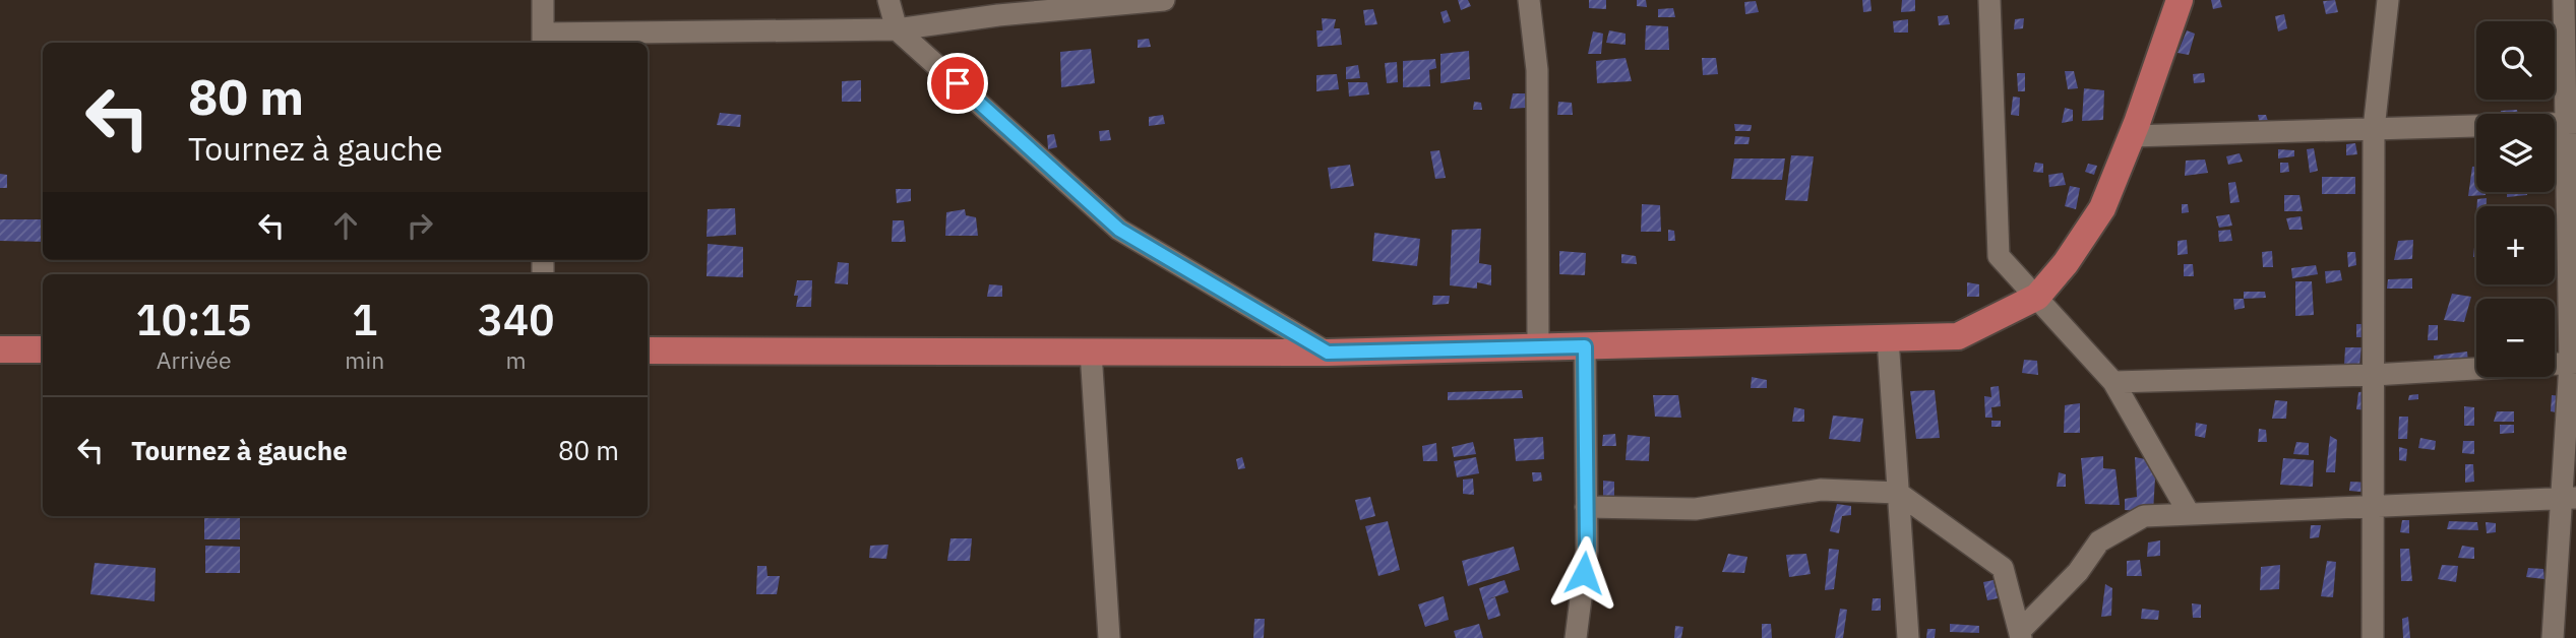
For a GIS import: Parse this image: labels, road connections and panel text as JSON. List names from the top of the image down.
{
  "page": {
    "map_buttons": ["+", "−"],
    "turn": ["80 m", "Tournez à gauche"],
    "eta": [
      "10:15",
      "Arrivée",
      "1",
      "min",
      "340",
      "m"
    ],
    "list": [
      {
        "name": "Tournez à gauche",
        "value": "80 m"
      }
    ]
  }
}
